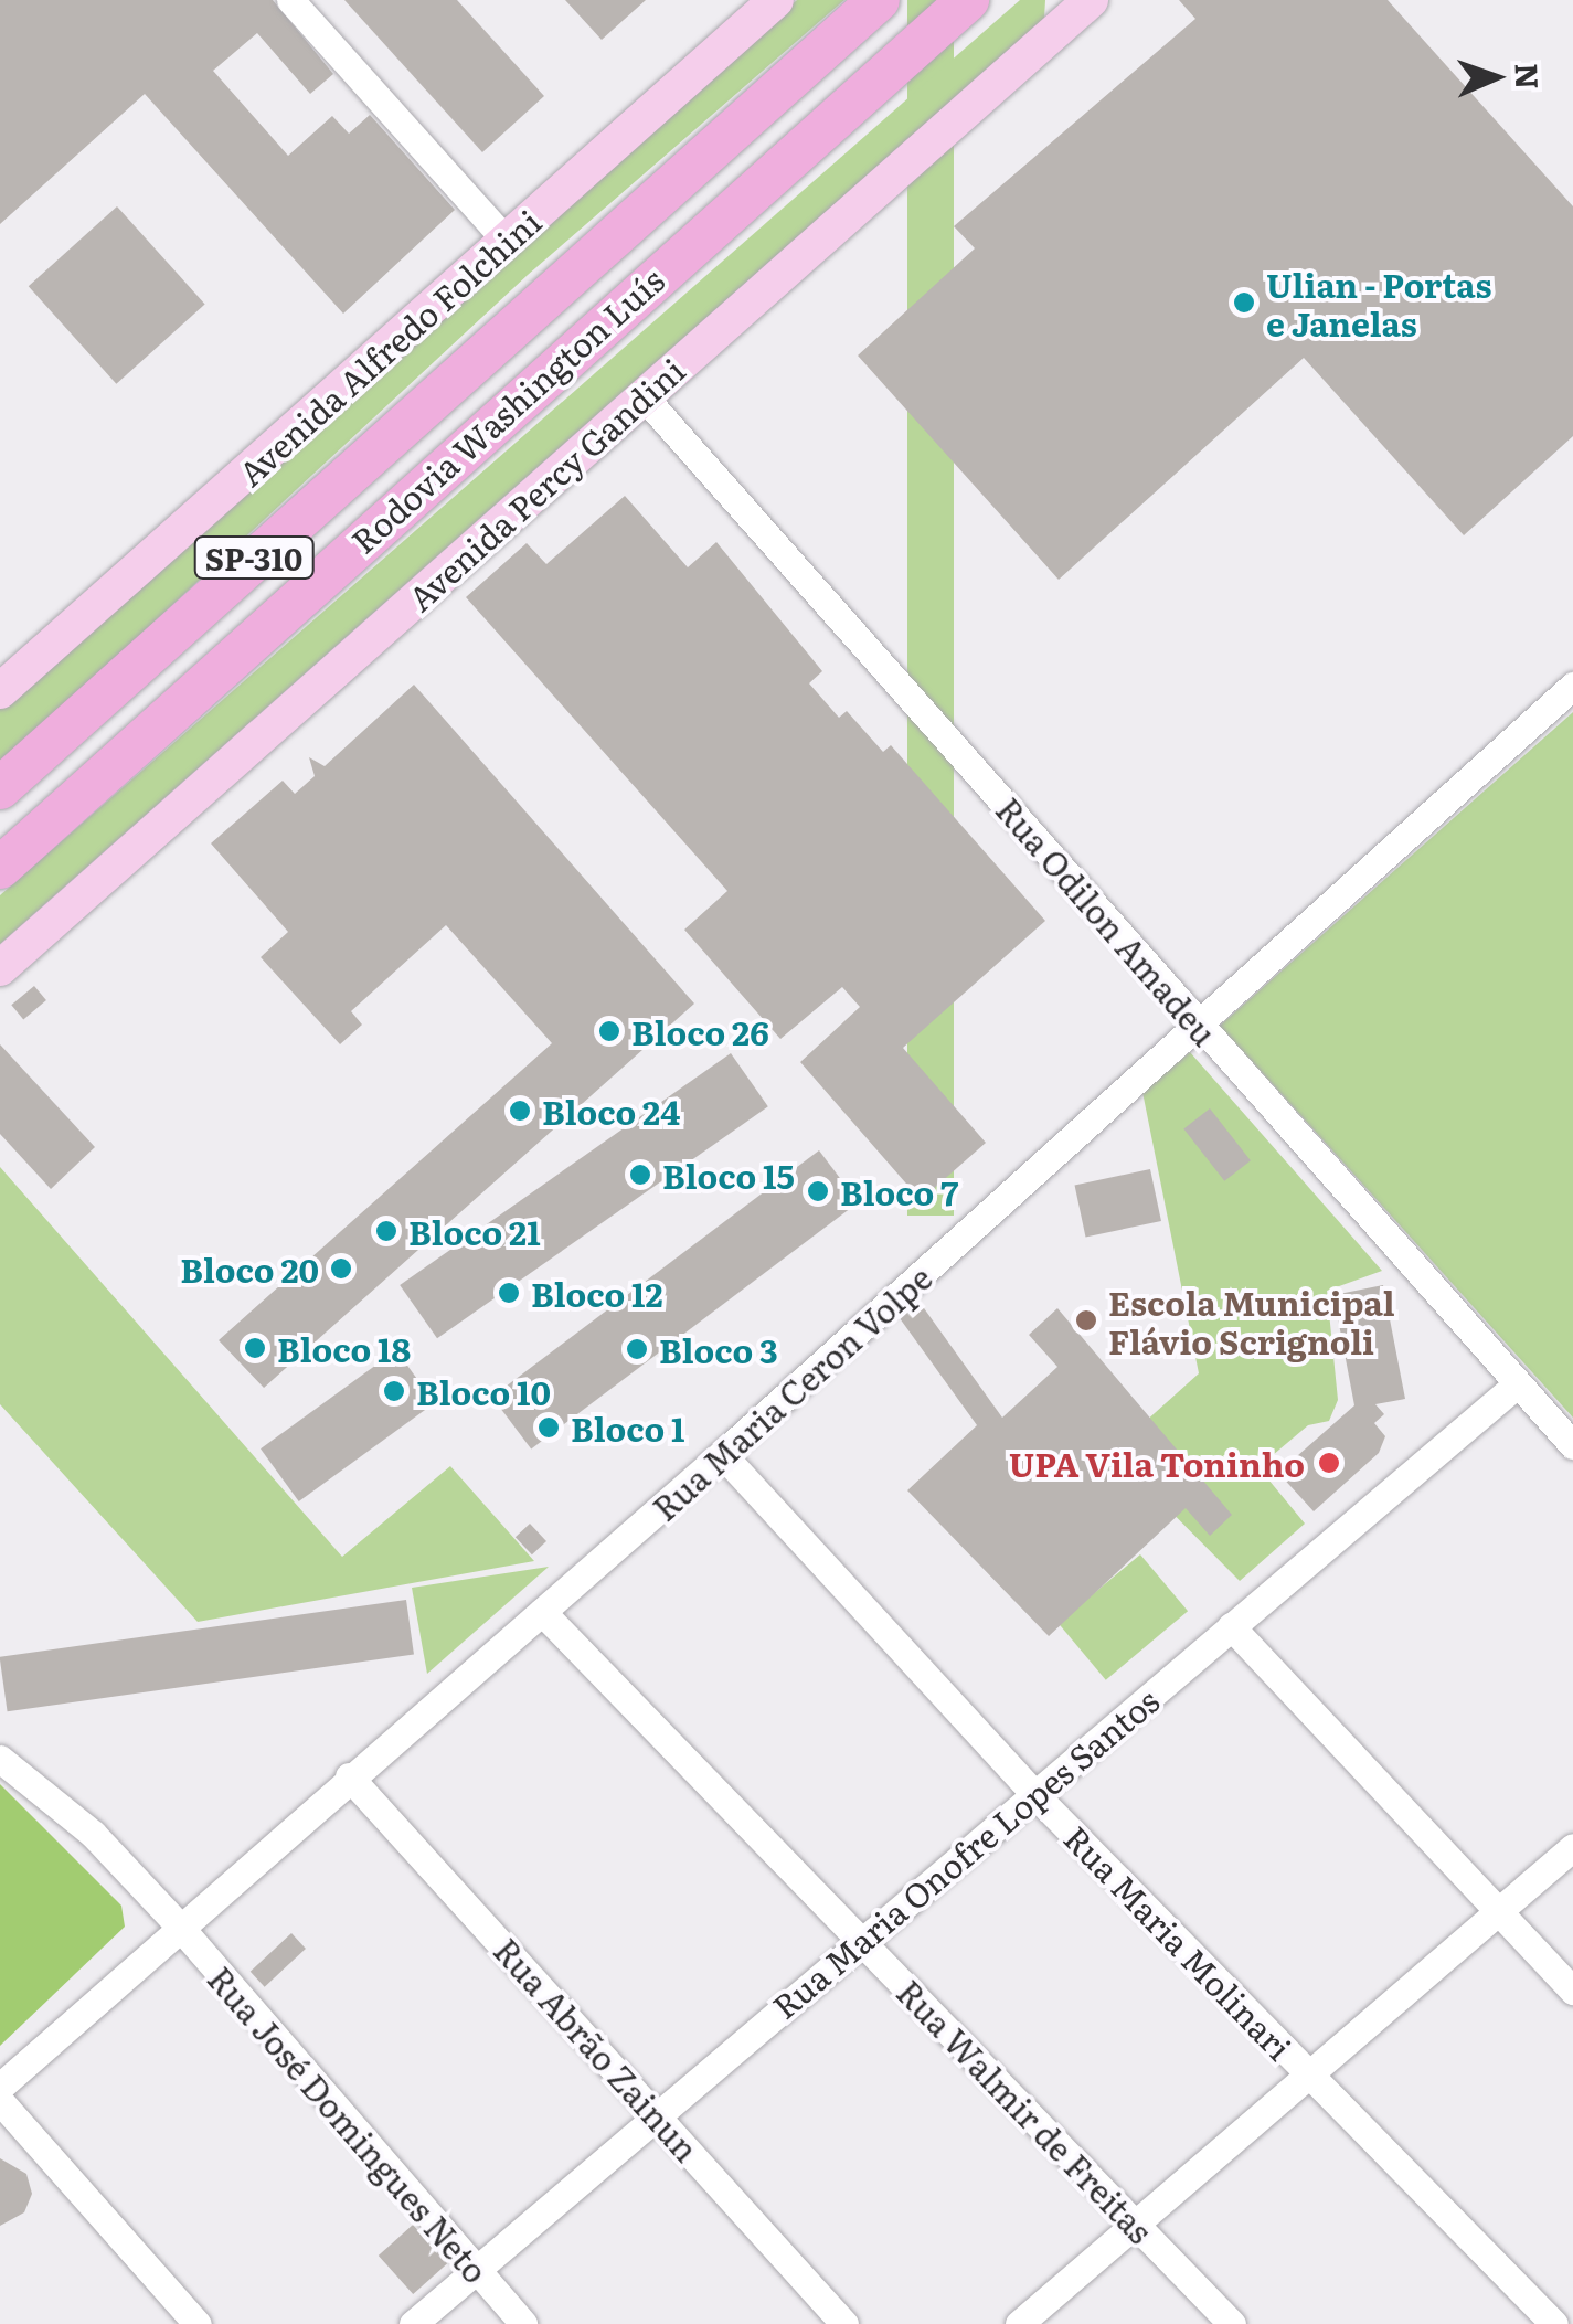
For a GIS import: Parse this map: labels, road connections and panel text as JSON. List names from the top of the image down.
{
  "streets": {
    "highway": ["Rodovia Washington Luís", "SP-310"],
    "main road": ["Avenida Alfredo Folchini", "Avenida Percy Gandini"],
    "street": [
      "Rua Odilon Amadeu",
      "Rua Maria Ceron Volpe",
      "Rua Maria Onofre Lopes Santos",
      "Rua Maria Molinari",
      "Rua Abrão Zainun",
      "Rua Walmir de Freitas",
      "Rua José Domingues Neto"
    ]
  },
  "crossings": [
    ["Avenida Percy Gandini", "Rua Odilon Amadeu"],
    ["Rua Odilon Amadeu", "Rua Maria Ceron Volpe"],
    ["Rua Odilon Amadeu", "Rua Maria Onofre Lopes Santos"],
    ["Rua Maria Ceron Volpe", "Rua Maria Molinari"],
    ["Rua Maria Ceron Volpe", "Rua Abrão Zainun"],
    ["Rua Maria Ceron Volpe", "Rua Walmir de Freitas"],
    ["Rua Maria Ceron Volpe", "Rua José Domingues Neto"],
    ["Rua Maria Onofre Lopes Santos", "Rua Maria Molinari"],
    ["Rua Maria Onofre Lopes Santos", "Rua Abrão Zainun"],
    ["Rua Maria Onofre Lopes Santos", "Rua Walmir de Freitas"],
    ["Rua Maria Onofre Lopes Santos", "Rua José Domingues Neto"]
  ],
  "places": [
    "Ulian - Portas e Janelas",
    "Bloco 26",
    "Bloco 24",
    "Bloco 15",
    "Bloco 7",
    "Bloco 21",
    "Bloco 20",
    "Bloco 12",
    "Escola Municipal Flávio Scrignoli",
    "Bloco 18",
    "Bloco 3",
    "Bloco 10",
    "Bloco 1",
    "UPA Vila Toninho"
  ],
  "north": "right"
}
